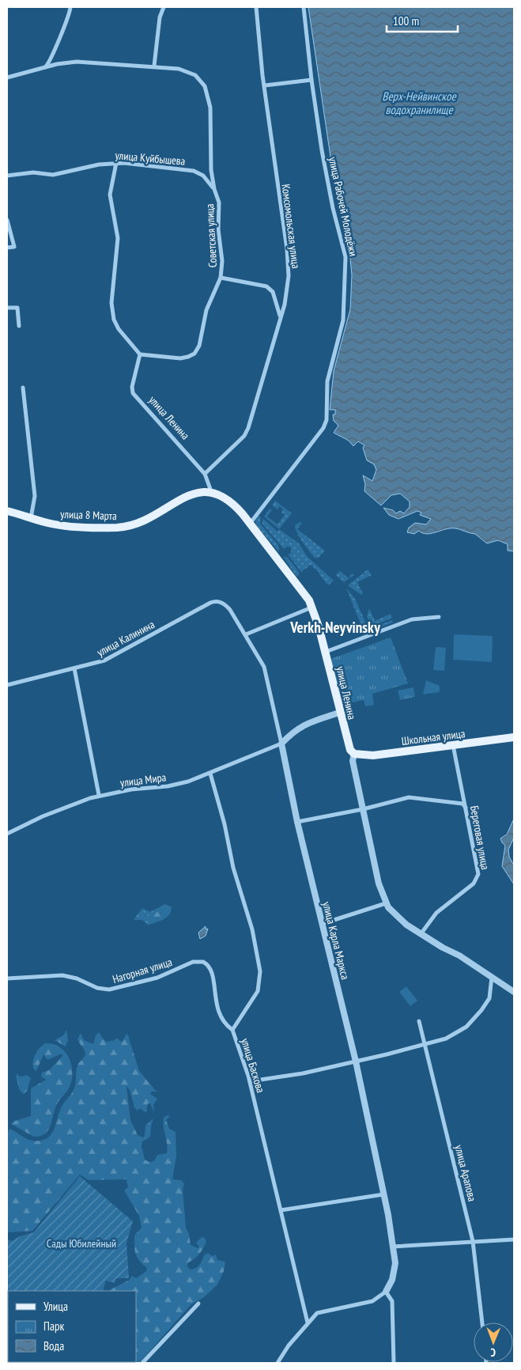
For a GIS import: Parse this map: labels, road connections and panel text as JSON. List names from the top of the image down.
{
  "streets": {
    "main road": ["улица Ленина", "улица 8 Марта", "Школьная улица"],
    "street": [
      "улица Куйбышева",
      "улица Рабочей Молодёжи",
      "Комсомольская улица",
      "Советская улица",
      "улица Калинина",
      "улица Мира",
      "Береговая улица",
      "улица Карла Маркса",
      "Нагорная улица",
      "улица Баскова",
      "улица Арапова"
    ]
  },
  "crossings": [
    ["улица Куйбышева", "Советская улица"],
    ["улица Рабочей Молодёжи", "улица Ленина"],
    ["Комсомольская улица", "улица Ленина"],
    ["Советская улица", "улица Ленина"],
    ["улица Ленина", "улица 8 Марта"],
    ["улица Ленина", "Школьная улица"],
    ["улица Ленина", "Береговая улица"],
    ["улица Калинина", "улица Карла Маркса"],
    ["Школьная улица", "Береговая улица"],
    ["улица Мира", "улица Карла Маркса"],
    ["улица Мира", "улица Баскова"],
    ["Нагорная улица", "улица Баскова"]
  ],
  "districts": ["Verkh-Neyvinsky"],
  "water": ["Верх-Нейвинское водохранилище"],
  "parks": ["Сады Юбилейный"],
  "legend": ["Улица", "Парк", "Вода"],
  "scale_bar": "100 m",
  "north": "bottom"
}
